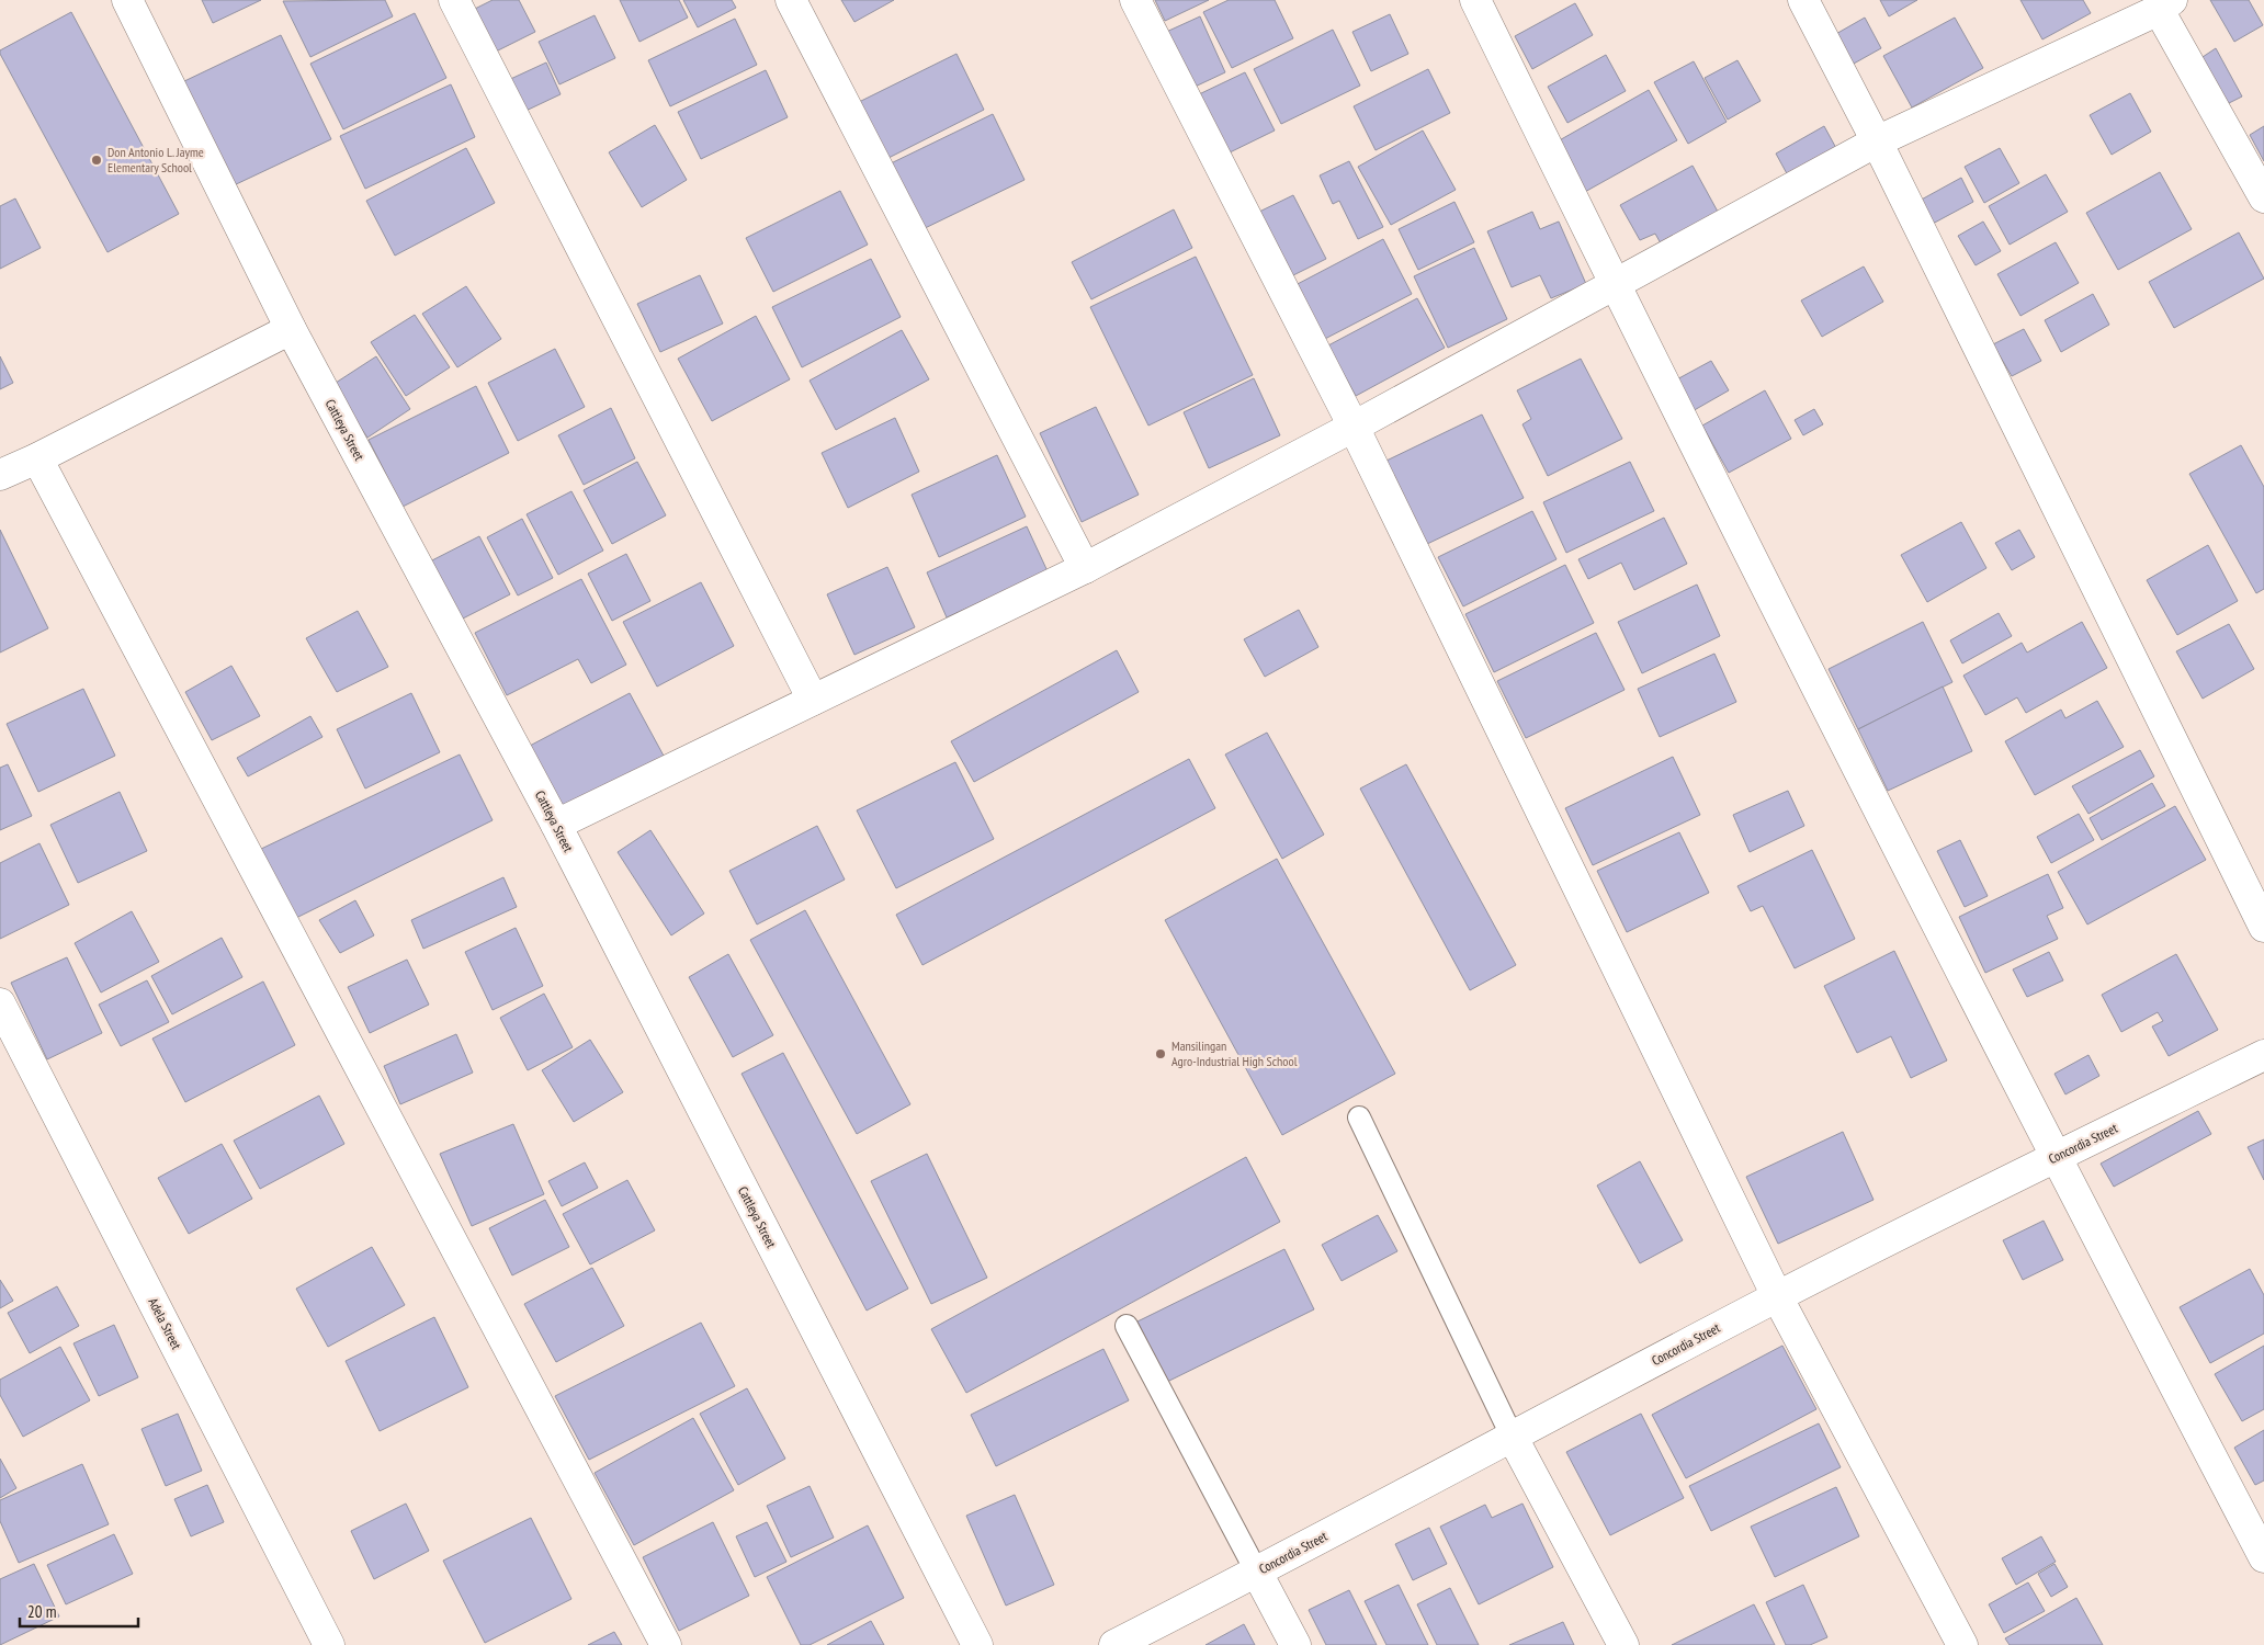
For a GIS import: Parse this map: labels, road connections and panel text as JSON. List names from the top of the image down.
{
  "streets": {
    "street": ["Cattleya Street", "Concordia Street", "Adela Street"]
  },
  "places": ["Don Antonio L. Jayme Elementary School", "Mansilingan Agro-Industrial High School"],
  "scale_bar": "20 m"
}
